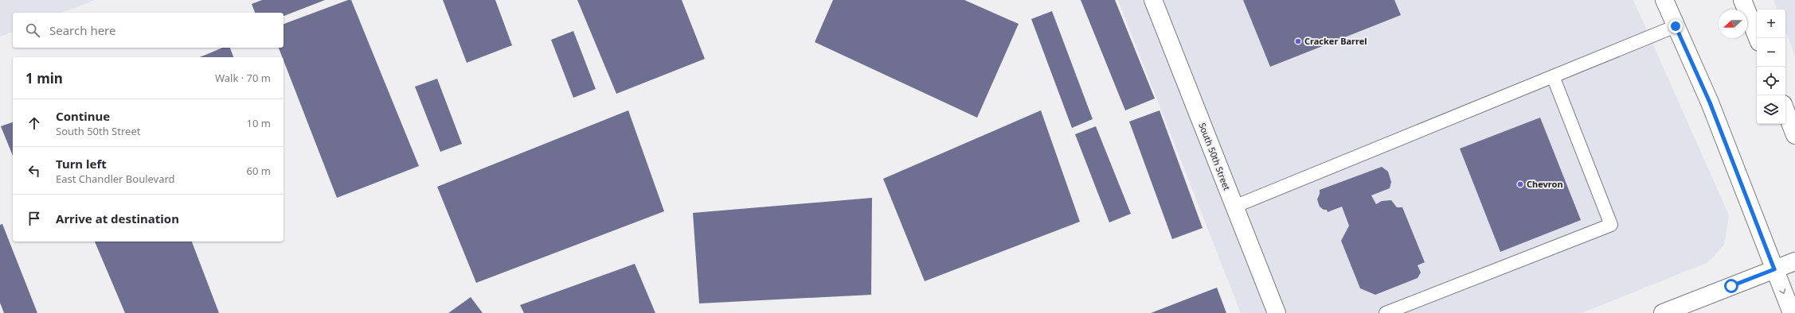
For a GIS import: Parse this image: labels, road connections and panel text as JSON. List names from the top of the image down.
{
  "streets": {
    "street": ["South 50th Street"]
  },
  "places": ["Cracker Barrel", "Chevron"],
  "north": "left",
  "page": {
    "map_buttons": ["+", "−"],
    "search": "Search here",
    "heading": ["1 min", "Walk · 70 m"],
    "list": [
      ["Continue", "South 50th Street", "10 m"],
      ["Turn left", "East Chandler Boulevard", "60 m"],
      "Arrive at destination"
    ]
  }
}
